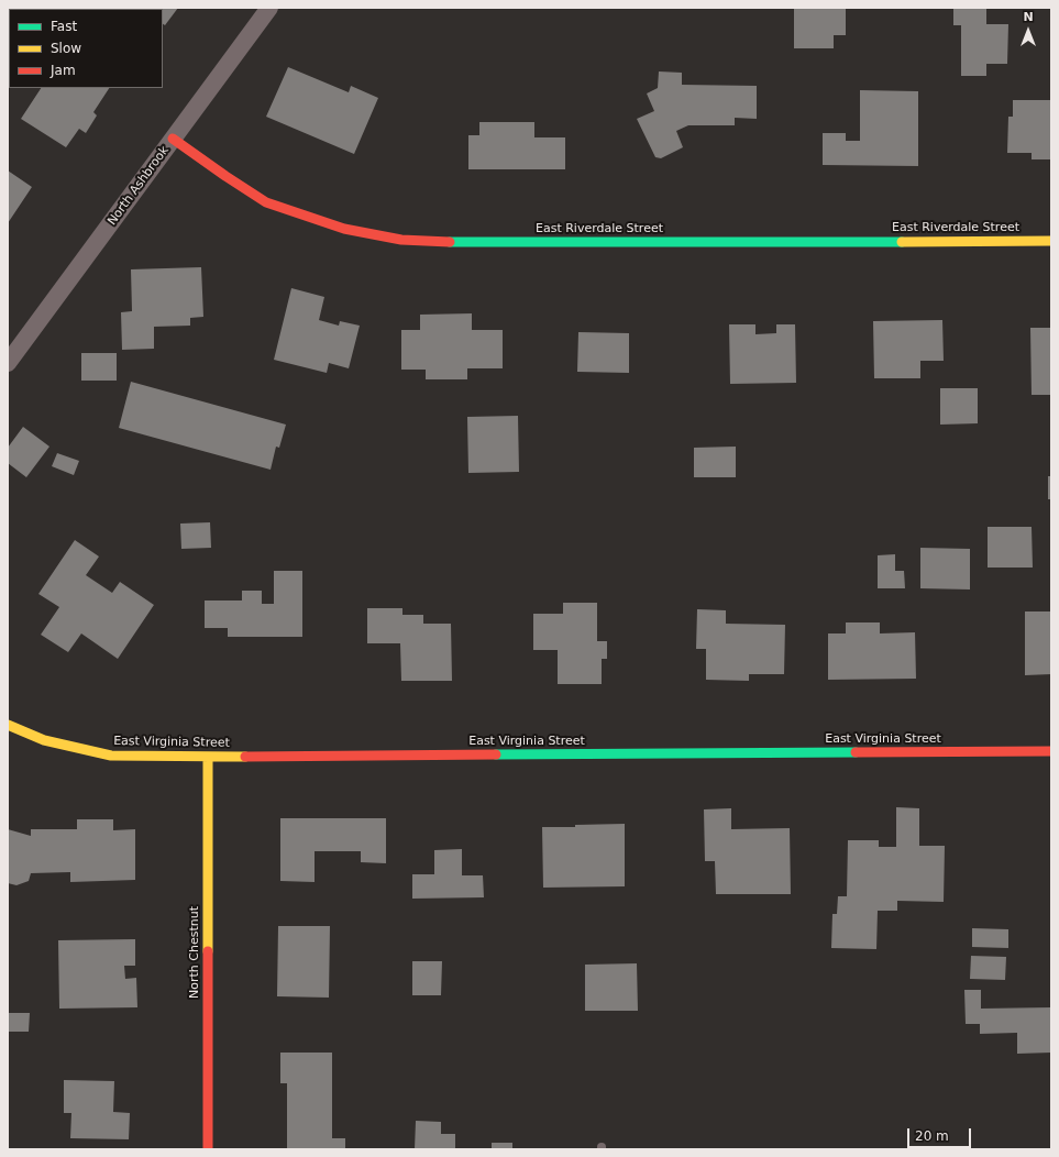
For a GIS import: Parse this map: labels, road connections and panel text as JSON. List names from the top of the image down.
{
  "streets": {
    "street": [
      "North Ashbrook",
      "East Riverdale Street",
      "East Virginia Street",
      "North Chestnut"
    ]
  },
  "crossings": [
    ["North Ashbrook", "East Riverdale Street"],
    ["East Virginia Street", "North Chestnut"]
  ],
  "legend": ["Fast", "Slow", "Jam"],
  "scale_bar": "20 m",
  "north": "top"
}
